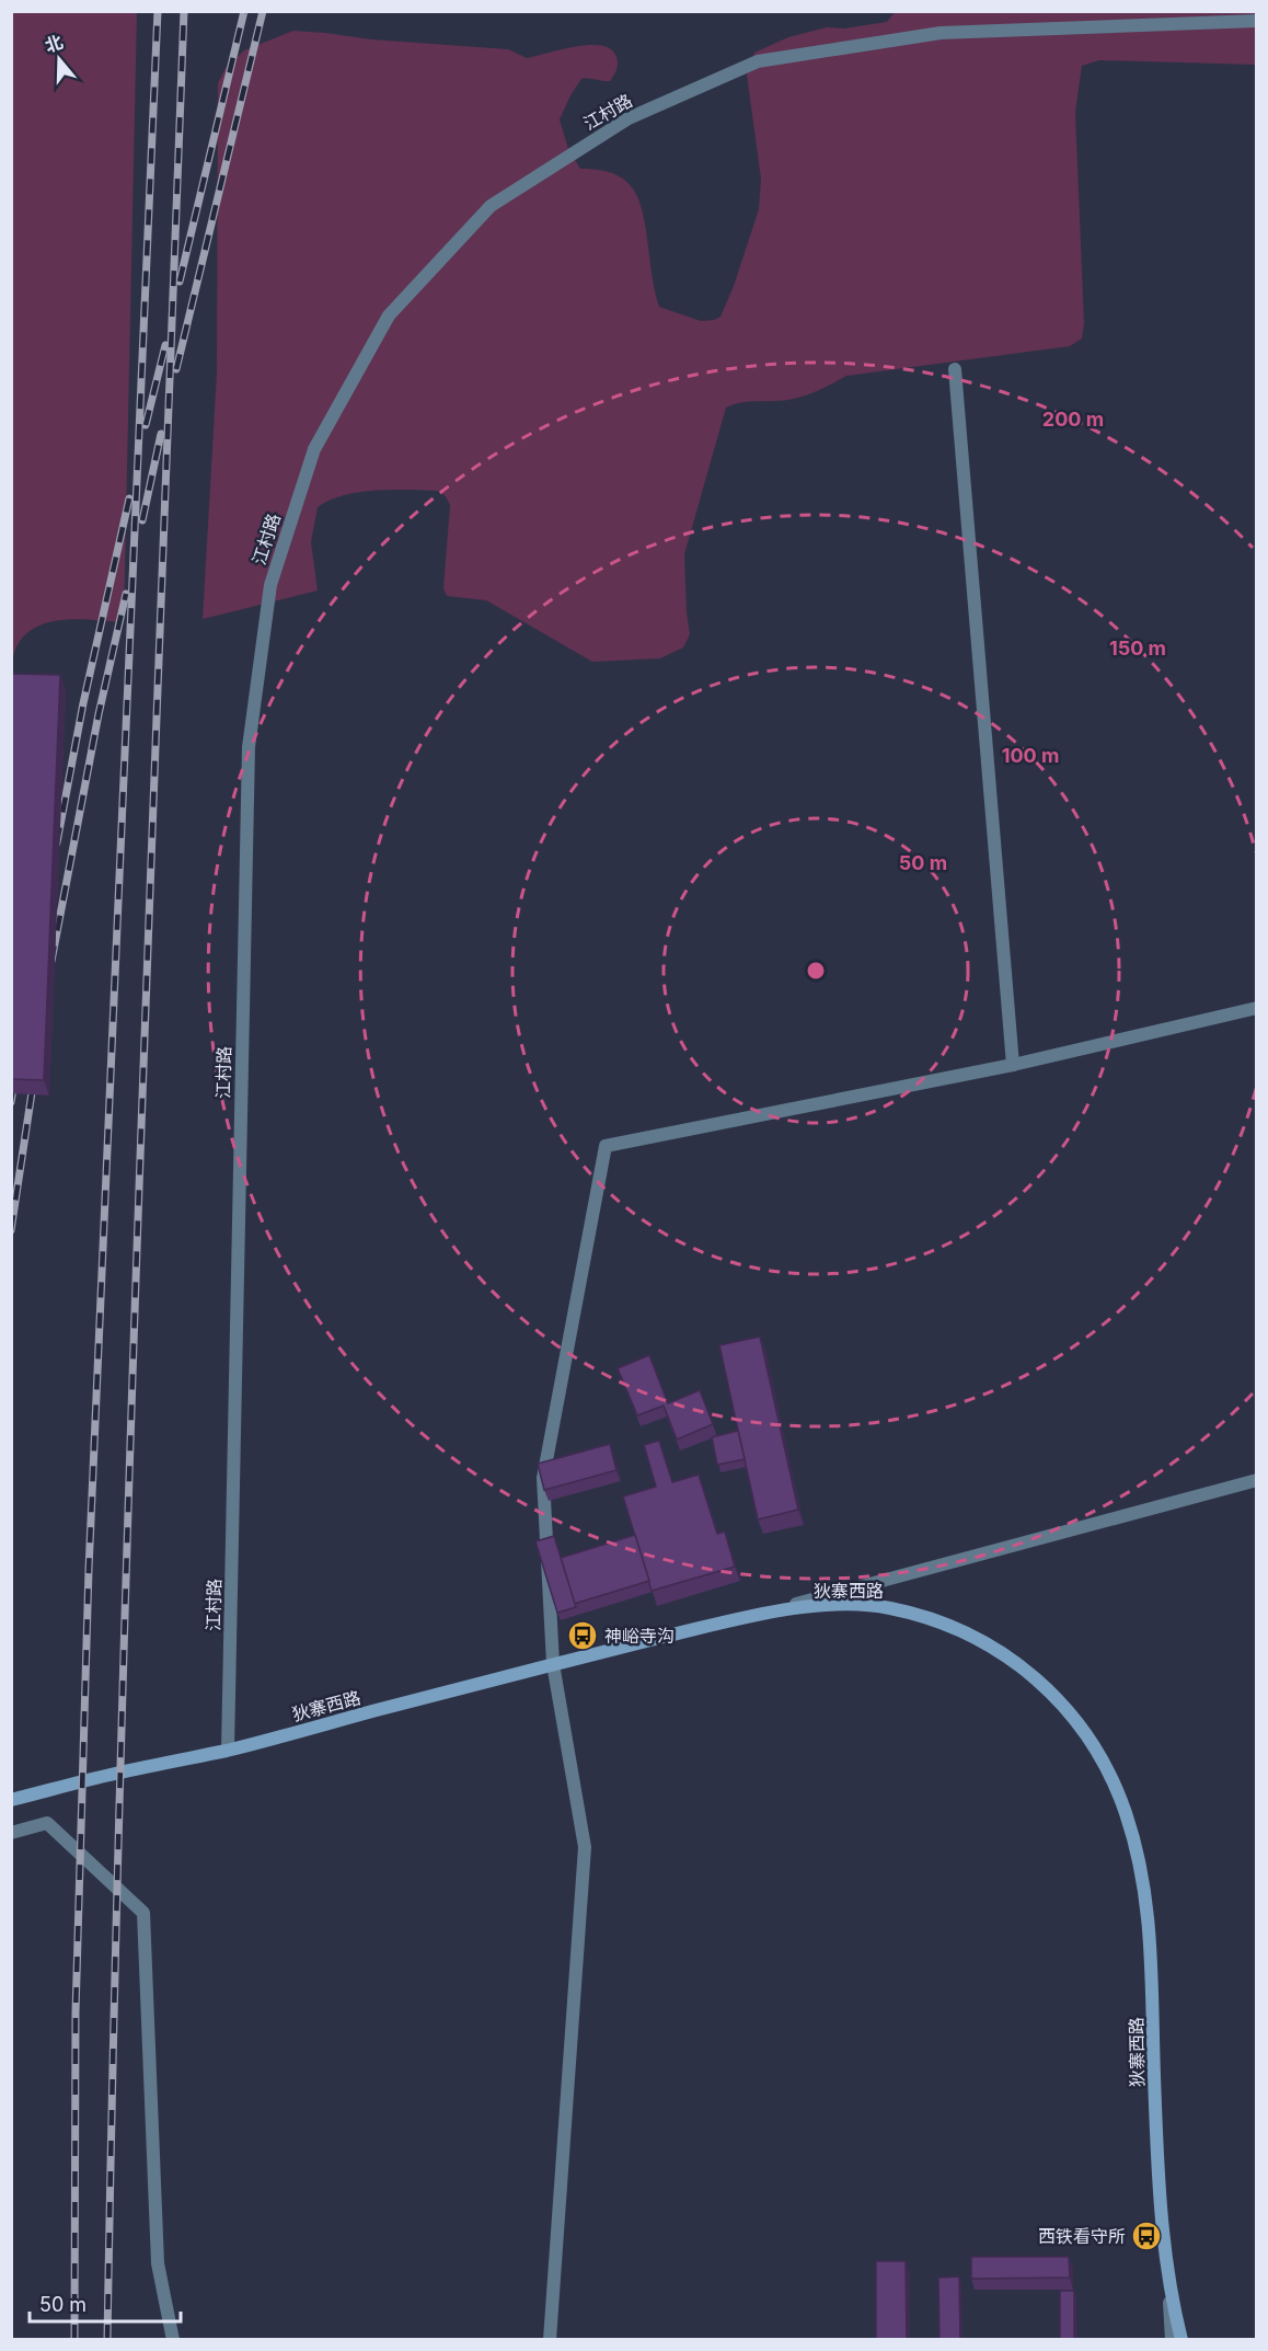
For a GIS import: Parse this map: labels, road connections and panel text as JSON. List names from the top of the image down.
{
  "streets": {
    "main road": ["狄寨西路"],
    "street": ["江村路"]
  },
  "crossings": [
    ["江村路", "狄寨西路"]
  ],
  "places": {
    "bus stop": ["神峪寺沟", "西铁看守所"]
  },
  "scale_bar": "50 m",
  "north": "top",
  "rings": [
    "200 m",
    "150 m",
    "100 m",
    "50 m"
  ]
}
